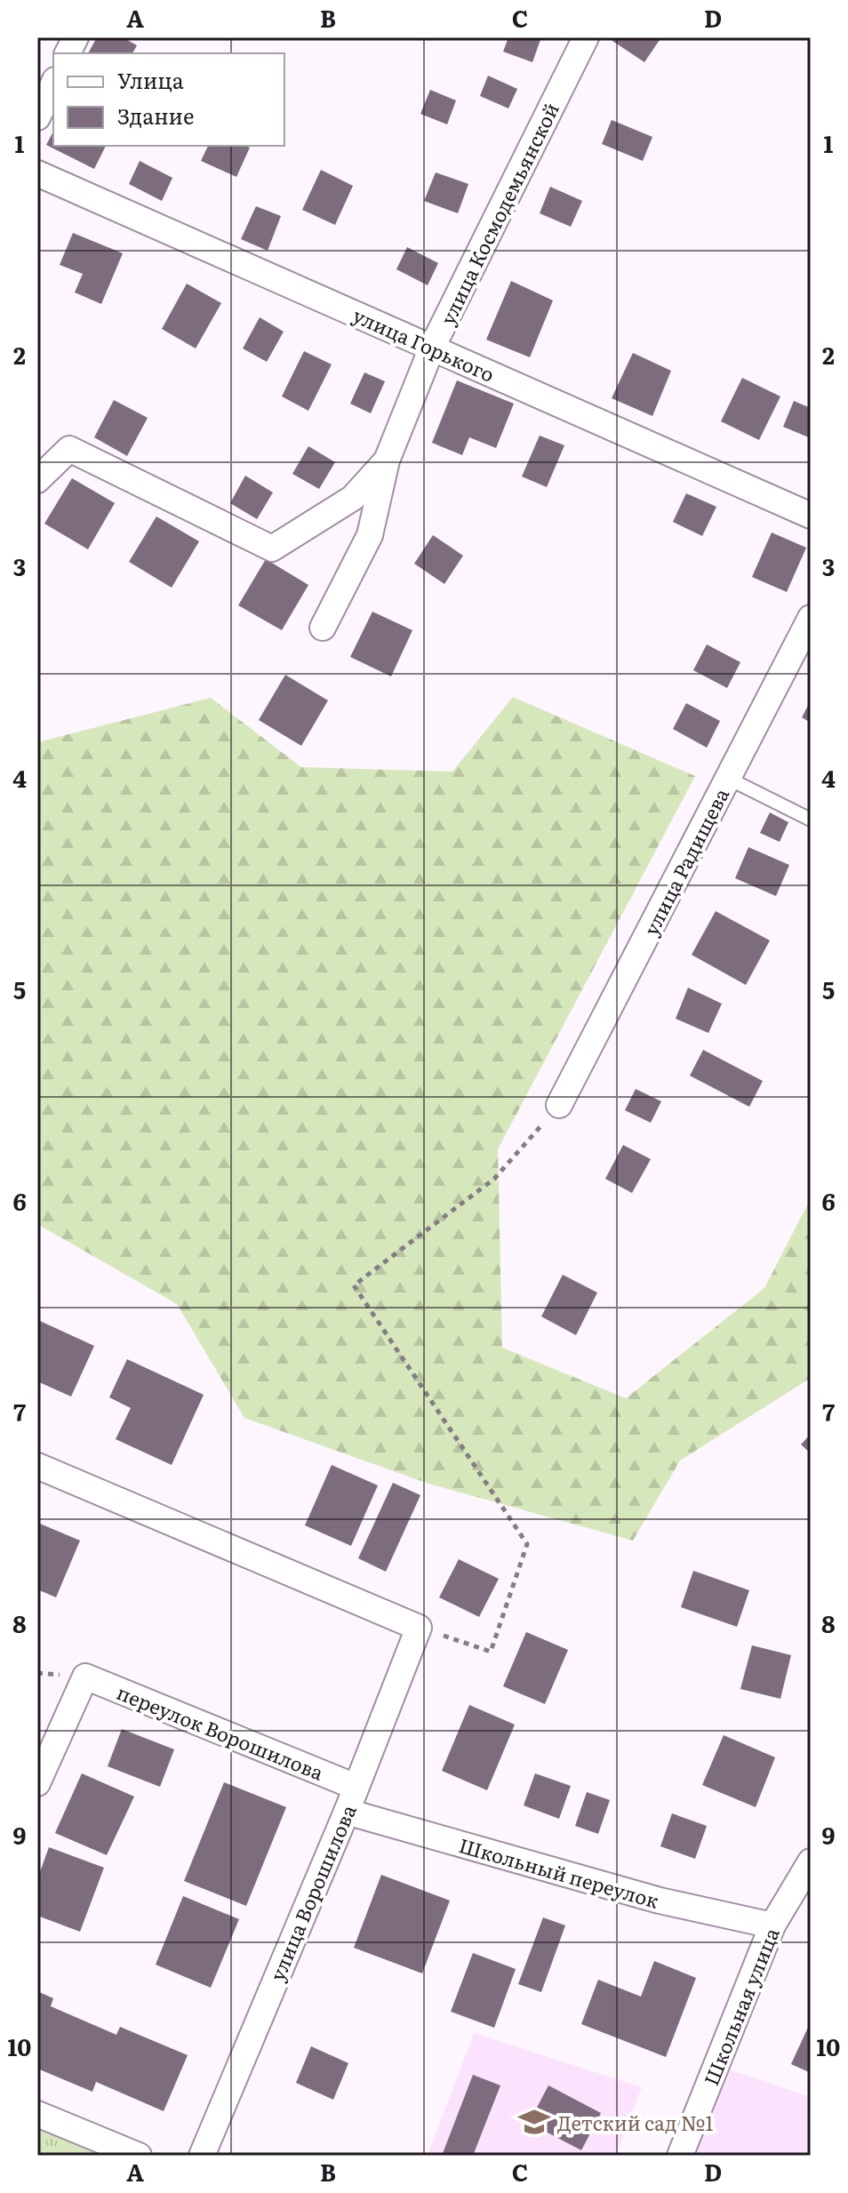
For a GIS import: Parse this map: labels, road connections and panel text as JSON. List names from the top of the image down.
{
  "streets": {
    "street": [
      "улица Космодемьянской",
      "улица Горького",
      "улица Радищева",
      "переулок Ворошилова",
      "Школьный переулок",
      "улица Ворошилова",
      "Школьная улица"
    ]
  },
  "crossings": [
    ["улица Космодемьянской", "улица Горького"],
    ["переулок Ворошилова", "улица Ворошилова"],
    ["Школьный переулок", "улица Ворошилова"],
    ["Школьный переулок", "Школьная улица"]
  ],
  "places": {
    "school or university": ["Детский сад №1"]
  },
  "legend": ["Улица", "Здание"],
  "grid": {
    "columns": [
      "A",
      "B",
      "C",
      "D"
    ],
    "rows": [
      "1",
      "2",
      "3",
      "4",
      "5",
      "6",
      "7",
      "8",
      "9",
      "10"
    ]
  }
}
